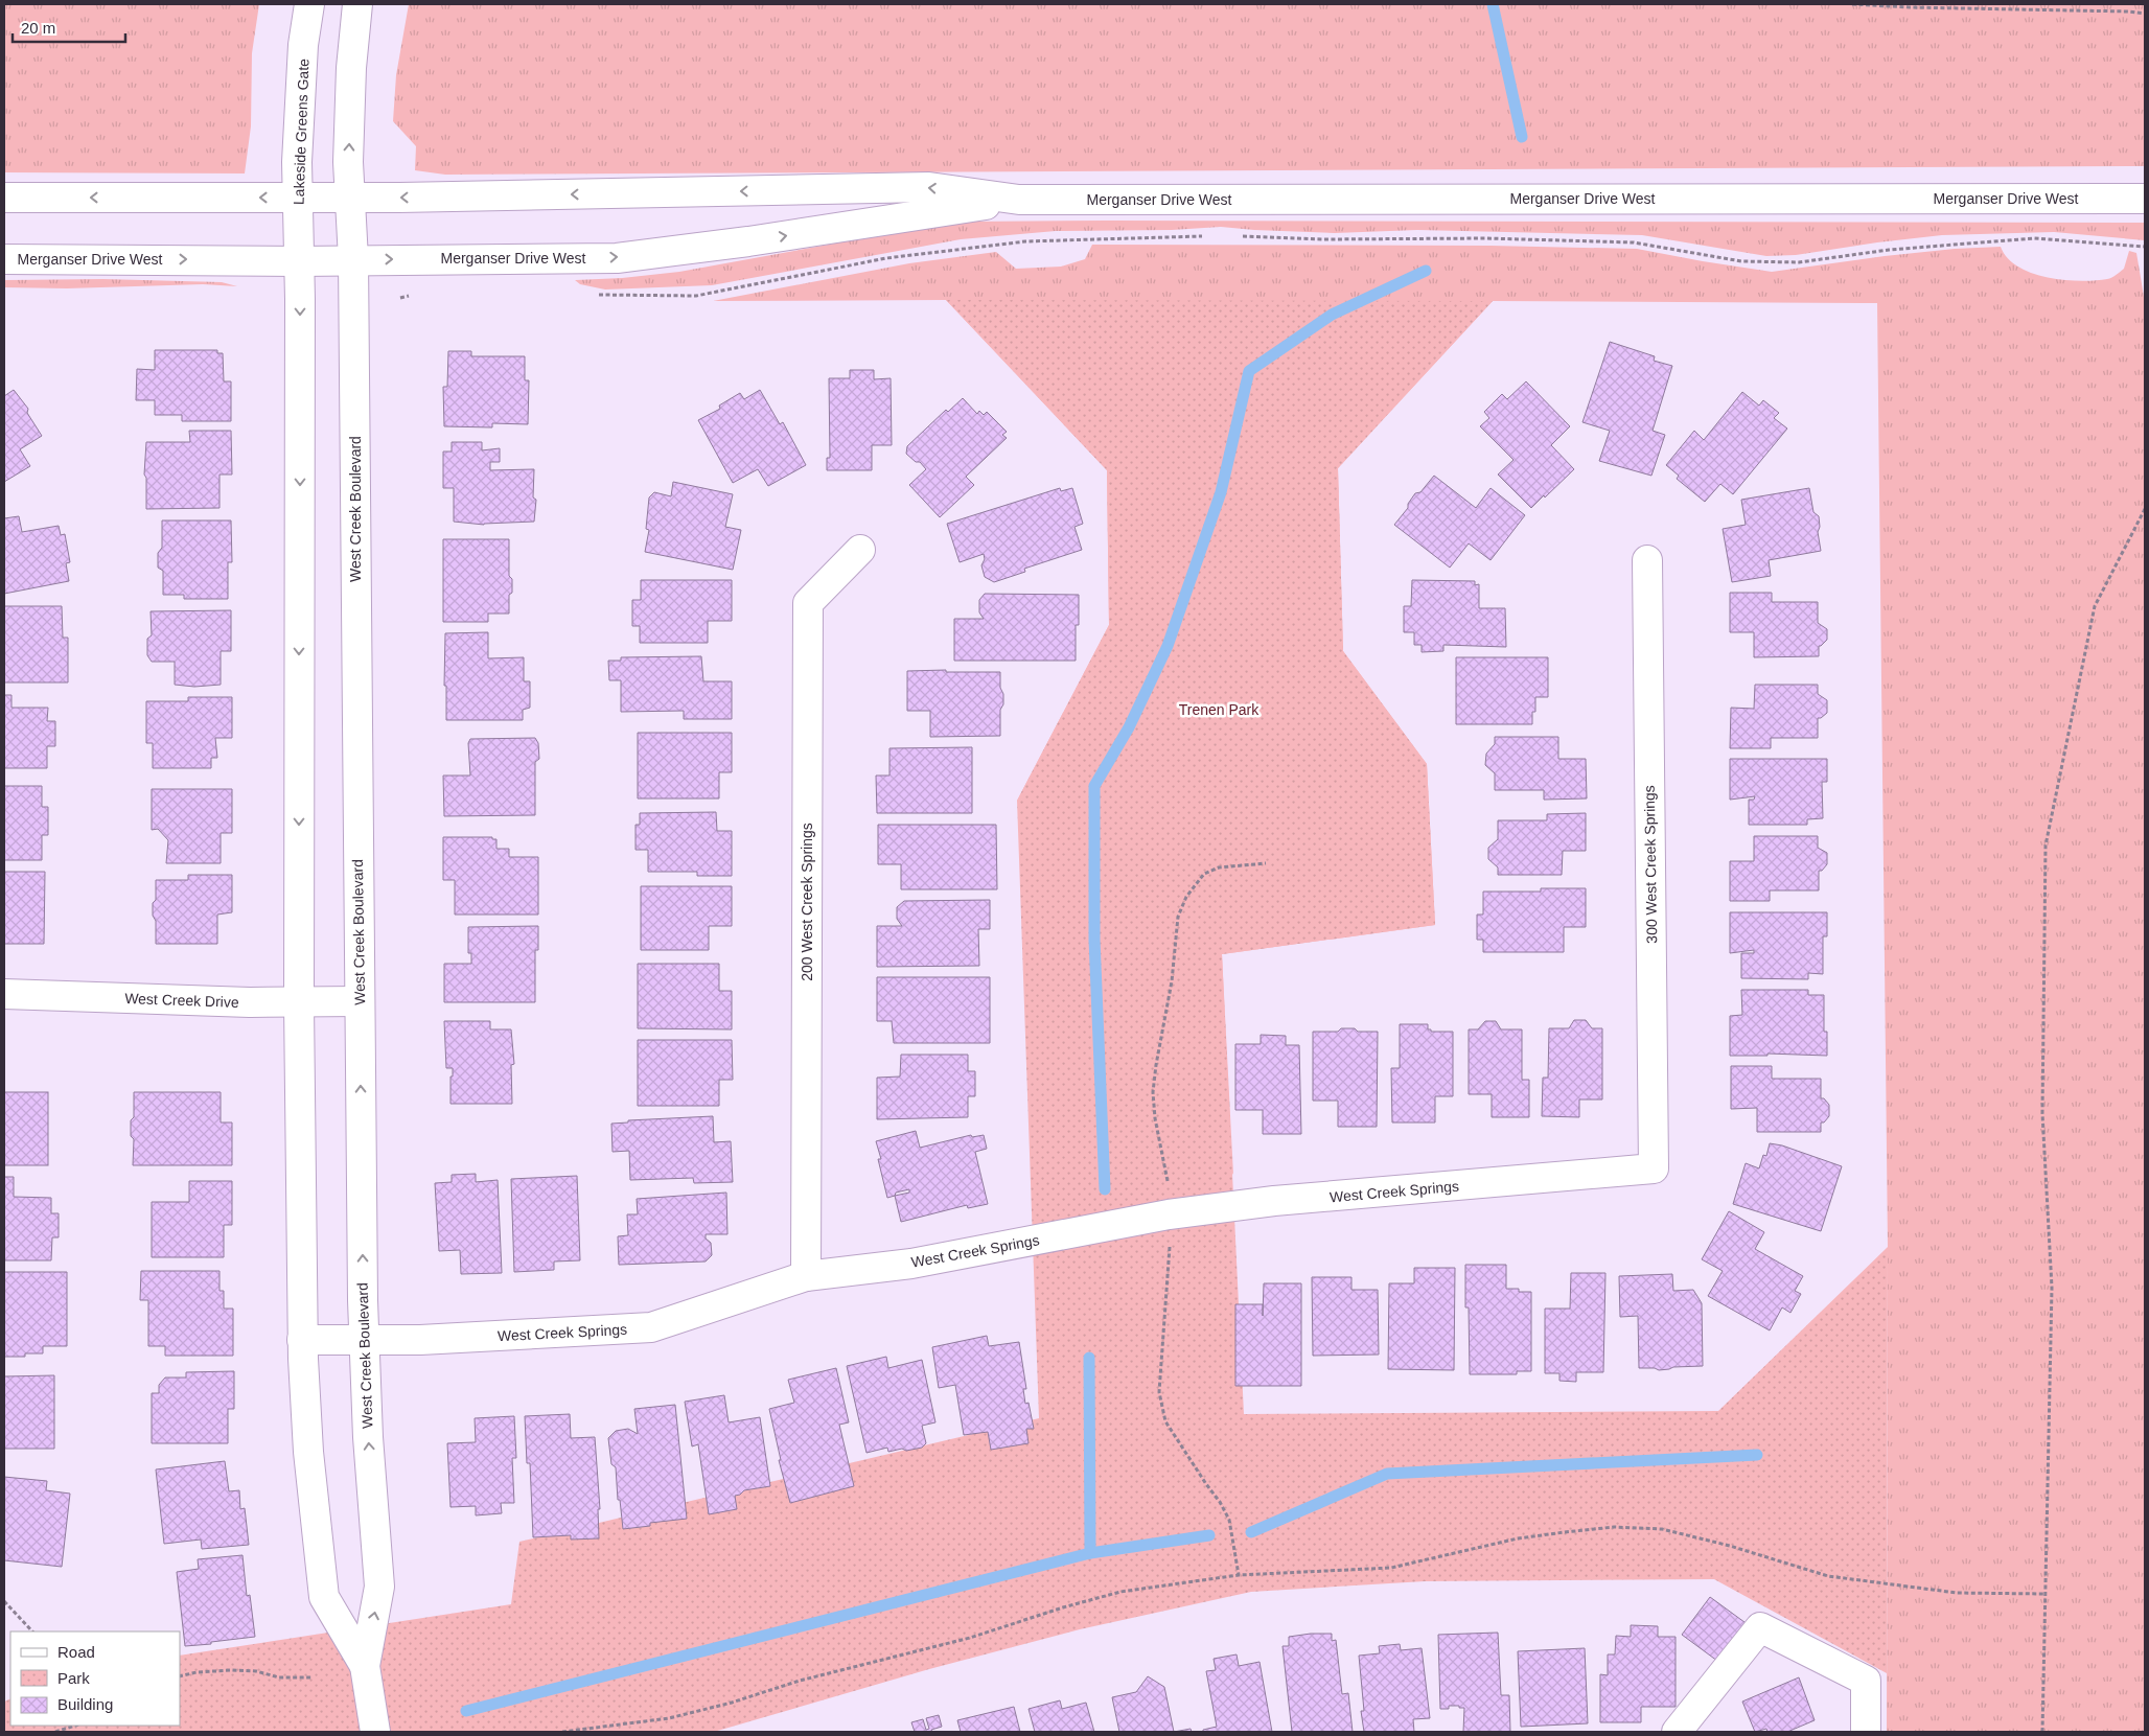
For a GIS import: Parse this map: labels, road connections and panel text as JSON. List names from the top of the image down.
{
  "streets": {
    "street": [
      "Lakeside Greens Gate",
      "Merganser Drive West",
      "West Creek Boulevard",
      "300 West Creek Springs",
      "200 West Creek Springs",
      "West Creek Drive",
      "West Creek Springs"
    ]
  },
  "crossings": [
    ["Lakeside Greens Gate", "Merganser Drive West"],
    ["Lakeside Greens Gate", "West Creek Boulevard"],
    ["Merganser Drive West", "West Creek Boulevard"],
    ["West Creek Boulevard", "West Creek Drive"],
    ["West Creek Boulevard", "West Creek Springs"],
    ["300 West Creek Springs", "West Creek Springs"],
    ["200 West Creek Springs", "West Creek Springs"]
  ],
  "parks": ["Trenen Park"],
  "legend": ["Road", "Park", "Building"],
  "scale_bar": "20 m"
}
